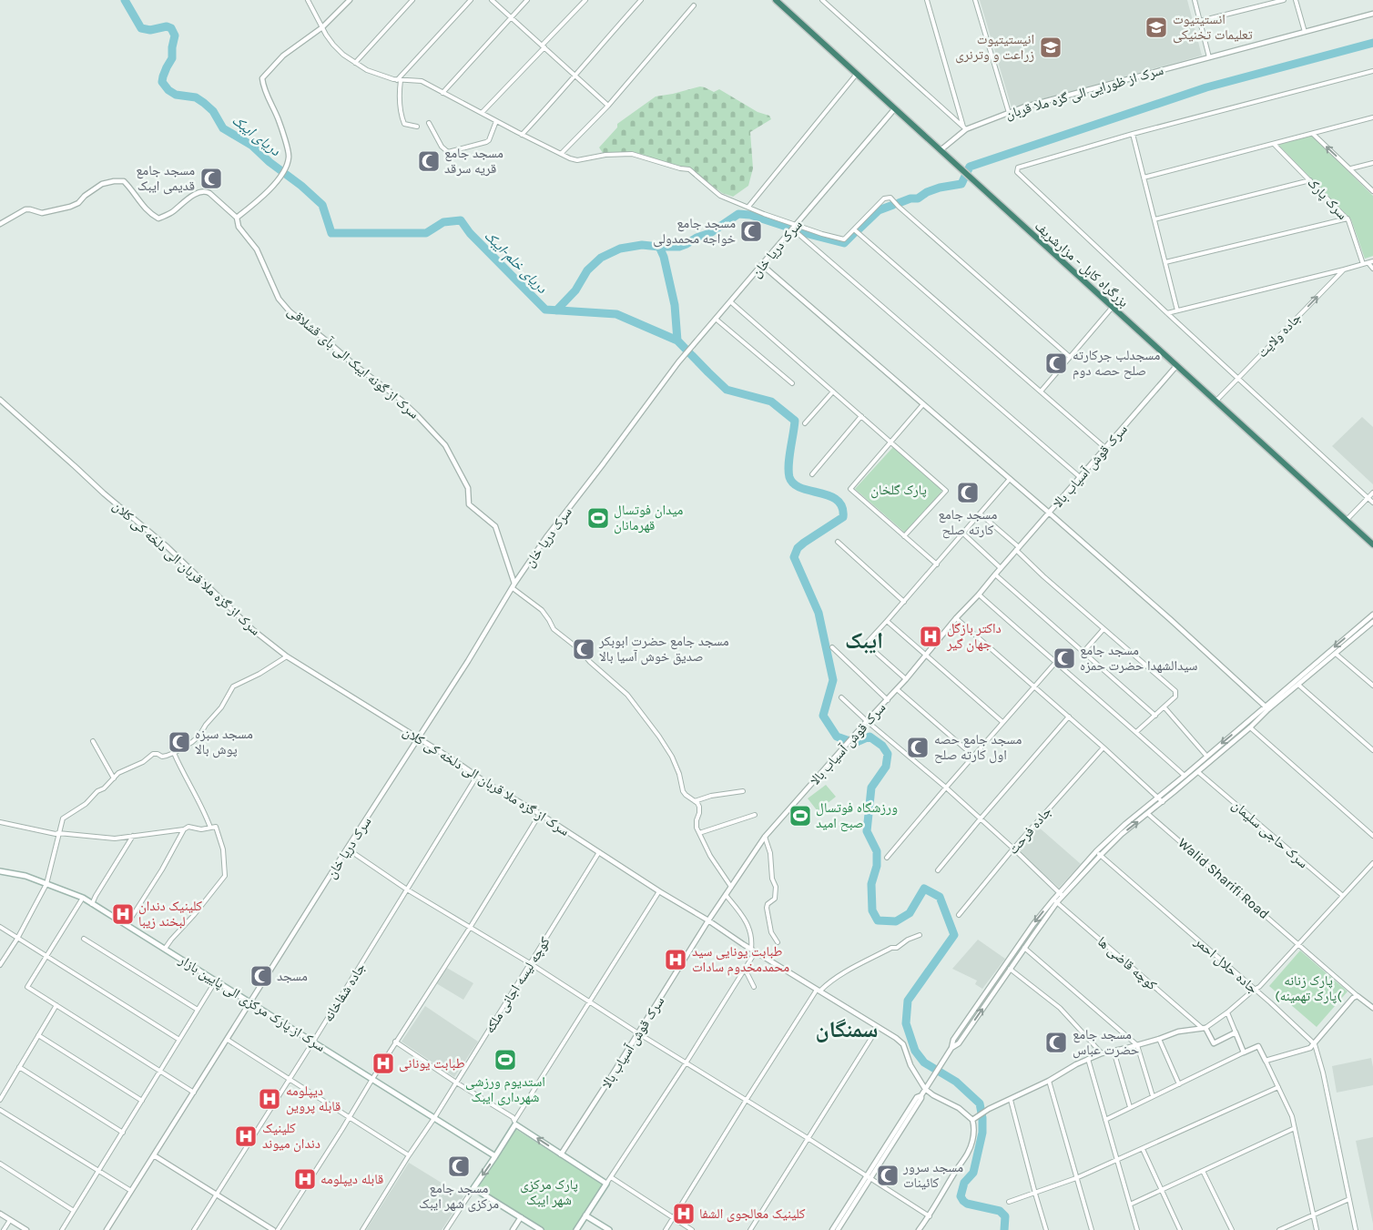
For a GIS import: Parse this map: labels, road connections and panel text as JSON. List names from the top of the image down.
{
  "streets": {
    "highway": ["بزرگراه کابل - مزارشریف"],
    "main road": ["سرک از پارک مرکزی الی پایین بازار"],
    "street": [
      "سرک از ظورایی الی گزه ملا قربان",
      "سرک پارک",
      "سرک دریا خان",
      "جاده ولایت",
      "سرک از گونه ایبک الی بآی قشلاقی",
      "سرک قوش آسیاب بالا",
      "سرک از گزه ملا قربان الی دلخه کی کلان",
      "جاده فرحت",
      "سرک حاجی سلیمان",
      "Walid Sharifi Road",
      "کوچه قاضی ها",
      "جاده حلال احمر",
      "کوچه لیسه اجانی ملکه",
      "جاده شفاخانه"
    ]
  },
  "crossings": [
    ["سرک از ظورایی الی گزه ملا قربان", "بزرگراه کابل - مزارشریف"],
    ["سرک دریا خان", "بزرگراه کابل - مزارشریف"],
    ["سرک دریا خان", "سرک از گونه ایبک الی بآی قشلاقی"],
    ["سرک دریا خان", "سرک از گزه ملا قربان الی دلخه کی کلان"],
    ["سرک دریا خان", "سرک از پارک مرکزی الی پایین بازار"],
    ["بزرگراه کابل - مزارشریف", "جاده ولایت"],
    ["بزرگراه کابل - مزارشریف", "سرک قوش آسیاب بالا"],
    ["سرک قوش آسیاب بالا", "سرک از گزه ملا قربان الی دلخه کی کلان"],
    ["سرک از گزه ملا قربان الی دلخه کی کلان", "کوچه لیسه اجانی ملکه"],
    ["سرک از گزه ملا قربان الی دلخه کی کلان", "جاده شفاخانه"],
    ["کوچه لیسه اجانی ملکه", "سرک از پارک مرکزی الی پایین بازار"],
    ["جاده شفاخانه", "سرک از پارک مرکزی الی پایین بازار"]
  ],
  "one_way": ["جاده ولایت"],
  "districts": ["ایبک", "سمنگان"],
  "water": ["دریای ایبک", "دریای خلم-ایبک"],
  "parks": ["پارک گلخان", "پارک زنانه (پارک تهمینه(", "پارک مرکزی شهر ایبک"],
  "places": {
    "school or university": ["انستیتیوت تعلیمات تخنیکی", "انیستیتیوت زراعت و وترنری"],
    "mosque": [
      "مسجد جامع قریه سرقد",
      "مسجد جامع قدیمی ایبک",
      "مسجد جامع خواجه محمدولی",
      "مسجدلب جرکارته صلح حصه دوم",
      "مسجد جامع کارته صلح",
      "مسجد جامع حضرت ابوبکر صدیق خوش آسیا بالا",
      "مسجد جامع سیدالشهدا حضرت حمزه",
      "مسجد سبزه پوش بالا",
      "مسجد جامع حصه اول کارته صلح",
      "مسجد",
      "مسجد جامع حضرت عباس",
      "مسجد جامع مرکزی شهر ایبک",
      "مسجد سرور کائینات"
    ],
    "sports": ["میدان فوتسال قهرمانان", "ورزشگاه فوتسال صبح امید", "استدیوم ورزشی شهرداری ایبک"],
    "hospital": [
      "داکتر بازگل جهان گیر",
      "کلینیک دندان لبخند زیبا",
      "طبابت یونایی سید محمدمخدوم سادات",
      "طبابت یونانی",
      "دیپلومه قابله پروین",
      "کلینیک دندان میوند",
      "قابله دیپلومه",
      "کلینیک معالجوی الشفا"
    ]
  }
}
